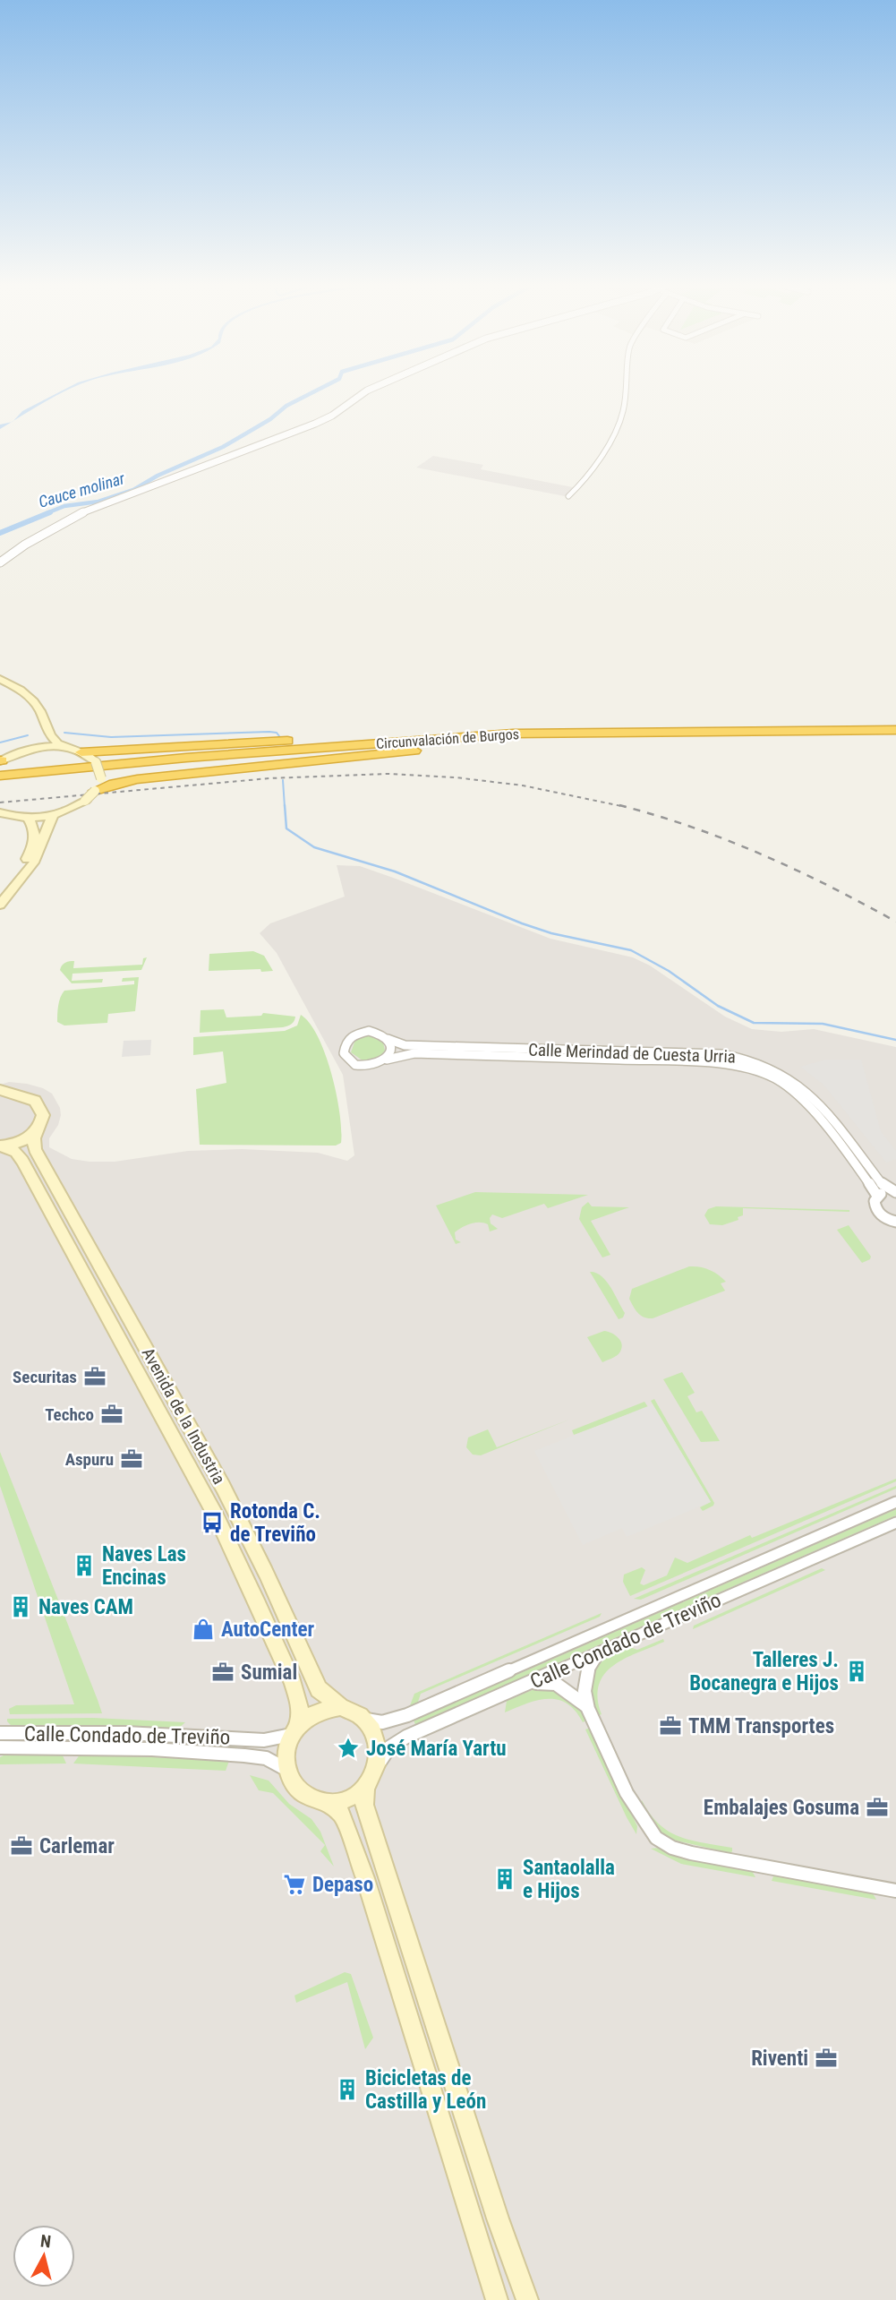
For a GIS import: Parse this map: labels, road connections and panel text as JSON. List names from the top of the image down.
{
  "streets": {
    "highway": ["Circunvalación de Burgos"],
    "main road": ["Avenida de la Industria"],
    "street": ["Calle Merindad de Cuesta Urria", "Calle Condado de Treviño"]
  },
  "crossings": [
    ["Avenida de la Industria", "Calle Condado de Treviño"]
  ],
  "water": ["Cauce molinar"],
  "places": {
    "office": [
      "Securitas",
      "Techco",
      "Aspuru",
      "Sumial",
      "TMM Transportes",
      "Embalajes Gosuma",
      "Carlemar",
      "Riventi"
    ],
    "bus stop": ["Rotonda C. de Treviño"],
    "building": [
      "Naves Las Encinas",
      "Naves CAM",
      "Talleres J. Bocanegra e Hijos",
      "Santaolalla e Hijos",
      "Bicicletas de Castilla y León"
    ],
    "shop": ["AutoCenter"],
    "place": ["José María Yartu"],
    "supermarket": ["Depaso"]
  },
  "north": "top"
}
